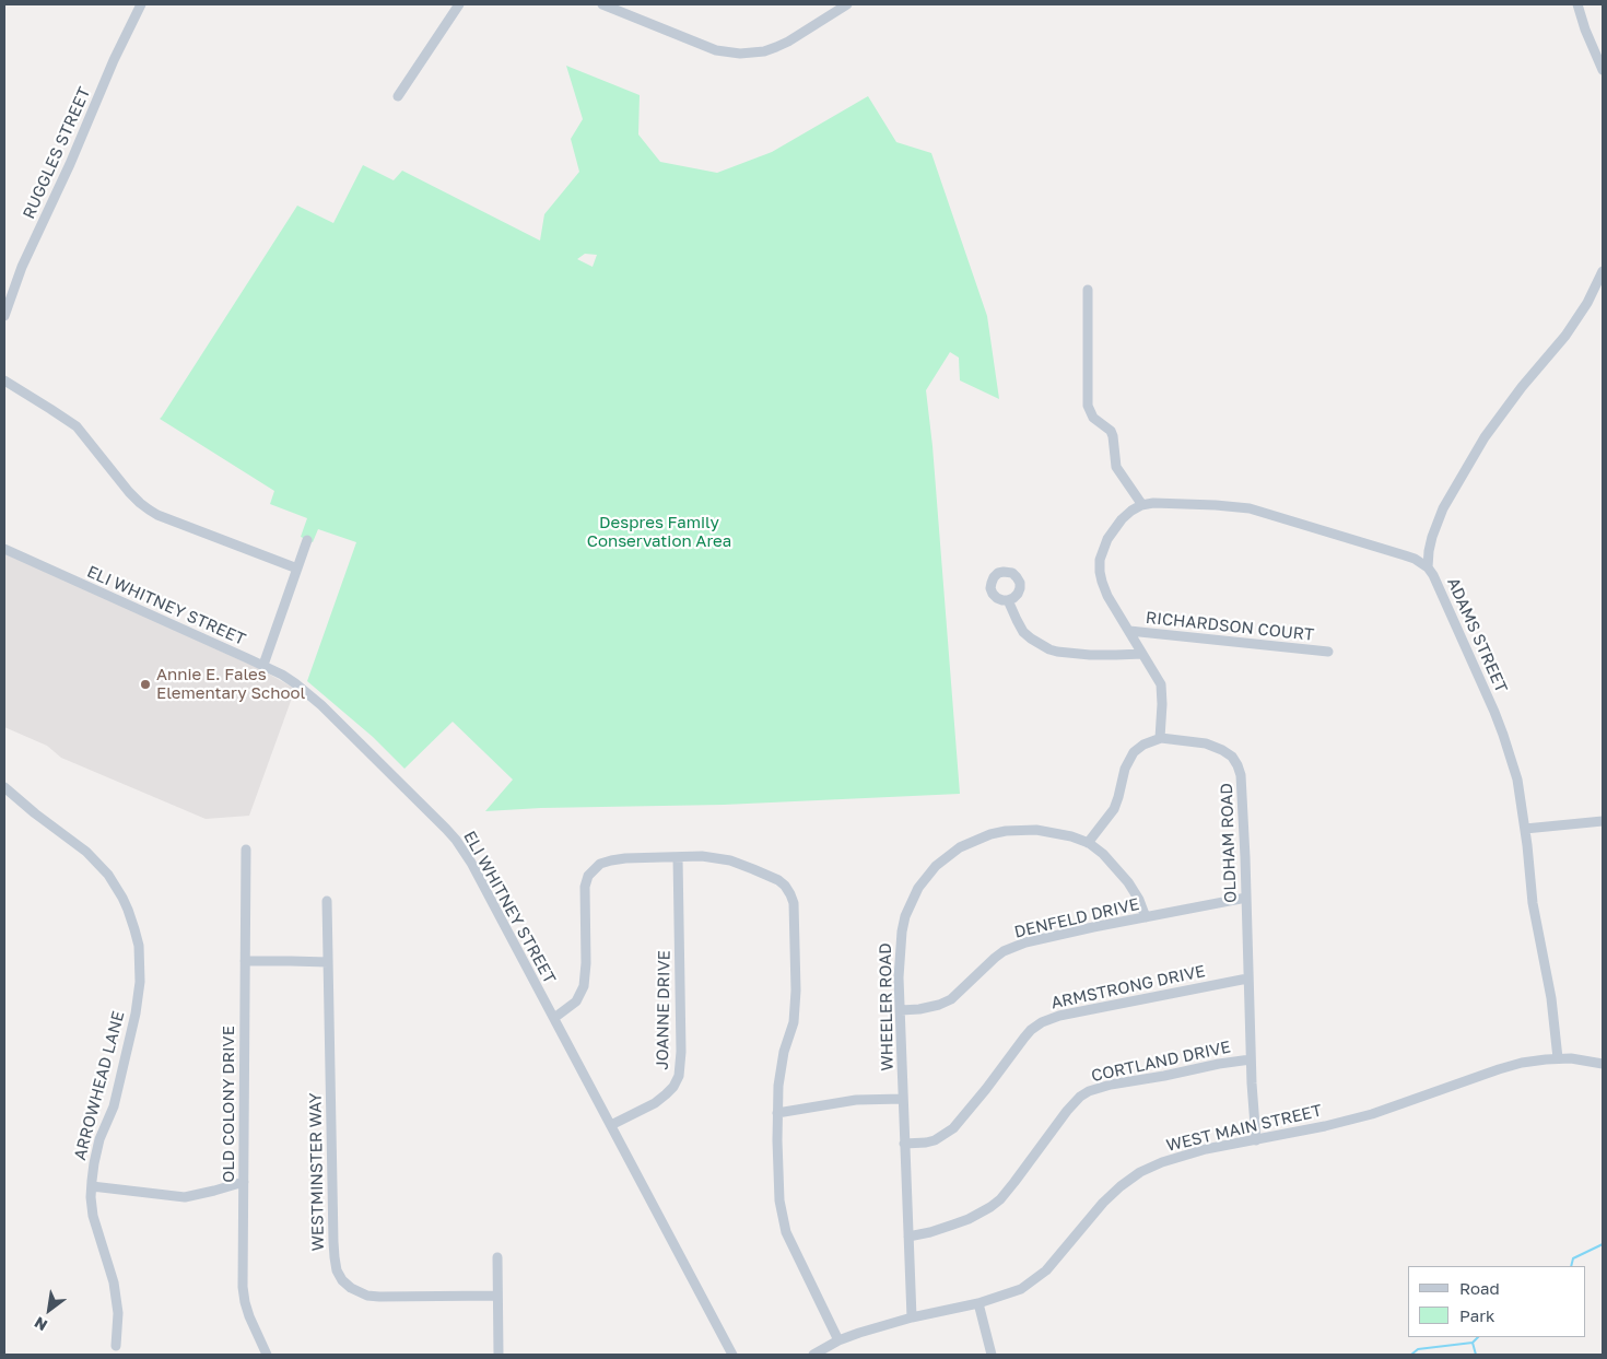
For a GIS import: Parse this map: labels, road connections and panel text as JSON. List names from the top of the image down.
{
  "streets": {
    "street": [
      "RUGGLES STREET",
      "ELI WHITNEY STREET",
      "RICHARDSON COURT",
      "ADAMS STREET",
      "OLDHAM ROAD",
      "DENFELD DRIVE",
      "ARMSTRONG DRIVE",
      "WHEELER ROAD",
      "JOANNE DRIVE",
      "CORTLAND DRIVE",
      "ARROWHEAD LANE",
      "OLD COLONY DRIVE",
      "WEST MAIN STREET",
      "WESTMINSTER WAY"
    ]
  },
  "crossings": [
    ["ELI WHITNEY STREET", "JOANNE DRIVE"],
    ["ADAMS STREET", "WEST MAIN STREET"],
    ["OLDHAM ROAD", "DENFELD DRIVE"],
    ["OLDHAM ROAD", "ARMSTRONG DRIVE"],
    ["OLDHAM ROAD", "CORTLAND DRIVE"],
    ["OLDHAM ROAD", "WEST MAIN STREET"],
    ["DENFELD DRIVE", "WHEELER ROAD"],
    ["ARMSTRONG DRIVE", "WHEELER ROAD"],
    ["WHEELER ROAD", "CORTLAND DRIVE"],
    ["WHEELER ROAD", "WEST MAIN STREET"]
  ],
  "parks": ["Despres Family Conservation Area"],
  "places": ["Annie E. Fales Elementary School"],
  "legend": ["Road", "Park"],
  "north": "bottom left"
}
